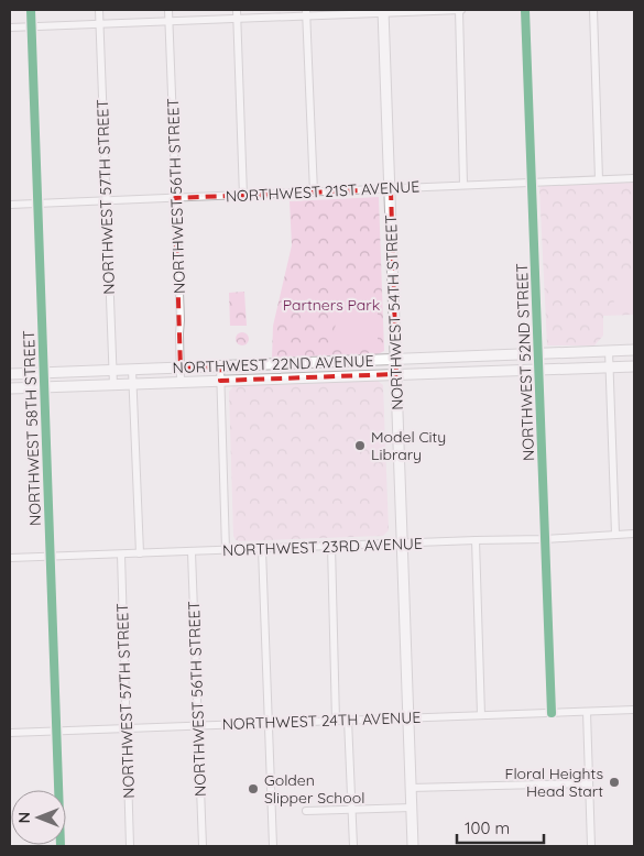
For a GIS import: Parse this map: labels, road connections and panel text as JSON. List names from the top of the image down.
{
  "streets": {
    "main road": ["NORTHWEST 54TH STREET", "NORTHWEST 22ND AVENUE"],
    "street": [
      "NORTHWEST 21ST AVENUE",
      "NORTHWEST 56TH STREET",
      "NORTHWEST 57TH STREET",
      "NORTHWEST 52ND STREET",
      "NORTHWEST 58TH STREET",
      "NORTHWEST 23RD AVENUE",
      "NORTHWEST 24TH AVENUE"
    ]
  },
  "crossings": [
    ["NORTHWEST 21ST AVENUE", "NORTHWEST 56TH STREET"],
    ["NORTHWEST 21ST AVENUE", "NORTHWEST 57TH STREET"],
    ["NORTHWEST 21ST AVENUE", "NORTHWEST 54TH STREET"],
    ["NORTHWEST 21ST AVENUE", "NORTHWEST 52ND STREET"],
    ["NORTHWEST 21ST AVENUE", "NORTHWEST 58TH STREET"],
    ["NORTHWEST 56TH STREET", "NORTHWEST 22ND AVENUE"],
    ["NORTHWEST 56TH STREET", "NORTHWEST 23RD AVENUE"],
    ["NORTHWEST 56TH STREET", "NORTHWEST 24TH AVENUE"],
    ["NORTHWEST 57TH STREET", "NORTHWEST 22ND AVENUE"],
    ["NORTHWEST 57TH STREET", "NORTHWEST 23RD AVENUE"],
    ["NORTHWEST 57TH STREET", "NORTHWEST 24TH AVENUE"],
    ["NORTHWEST 54TH STREET", "NORTHWEST 22ND AVENUE"],
    ["NORTHWEST 54TH STREET", "NORTHWEST 23RD AVENUE"],
    ["NORTHWEST 54TH STREET", "NORTHWEST 24TH AVENUE"],
    ["NORTHWEST 52ND STREET", "NORTHWEST 22ND AVENUE"],
    ["NORTHWEST 52ND STREET", "NORTHWEST 23RD AVENUE"],
    ["NORTHWEST 52ND STREET", "NORTHWEST 24TH AVENUE"],
    ["NORTHWEST 22ND AVENUE", "NORTHWEST 58TH STREET"],
    ["NORTHWEST 58TH STREET", "NORTHWEST 23RD AVENUE"],
    ["NORTHWEST 58TH STREET", "NORTHWEST 24TH AVENUE"]
  ],
  "parks": ["Partners Park"],
  "places": ["Model City Library", "Floral Heights Head Start", "Golden Slipper School"],
  "scale_bar": "100 m",
  "north": "left"
}
